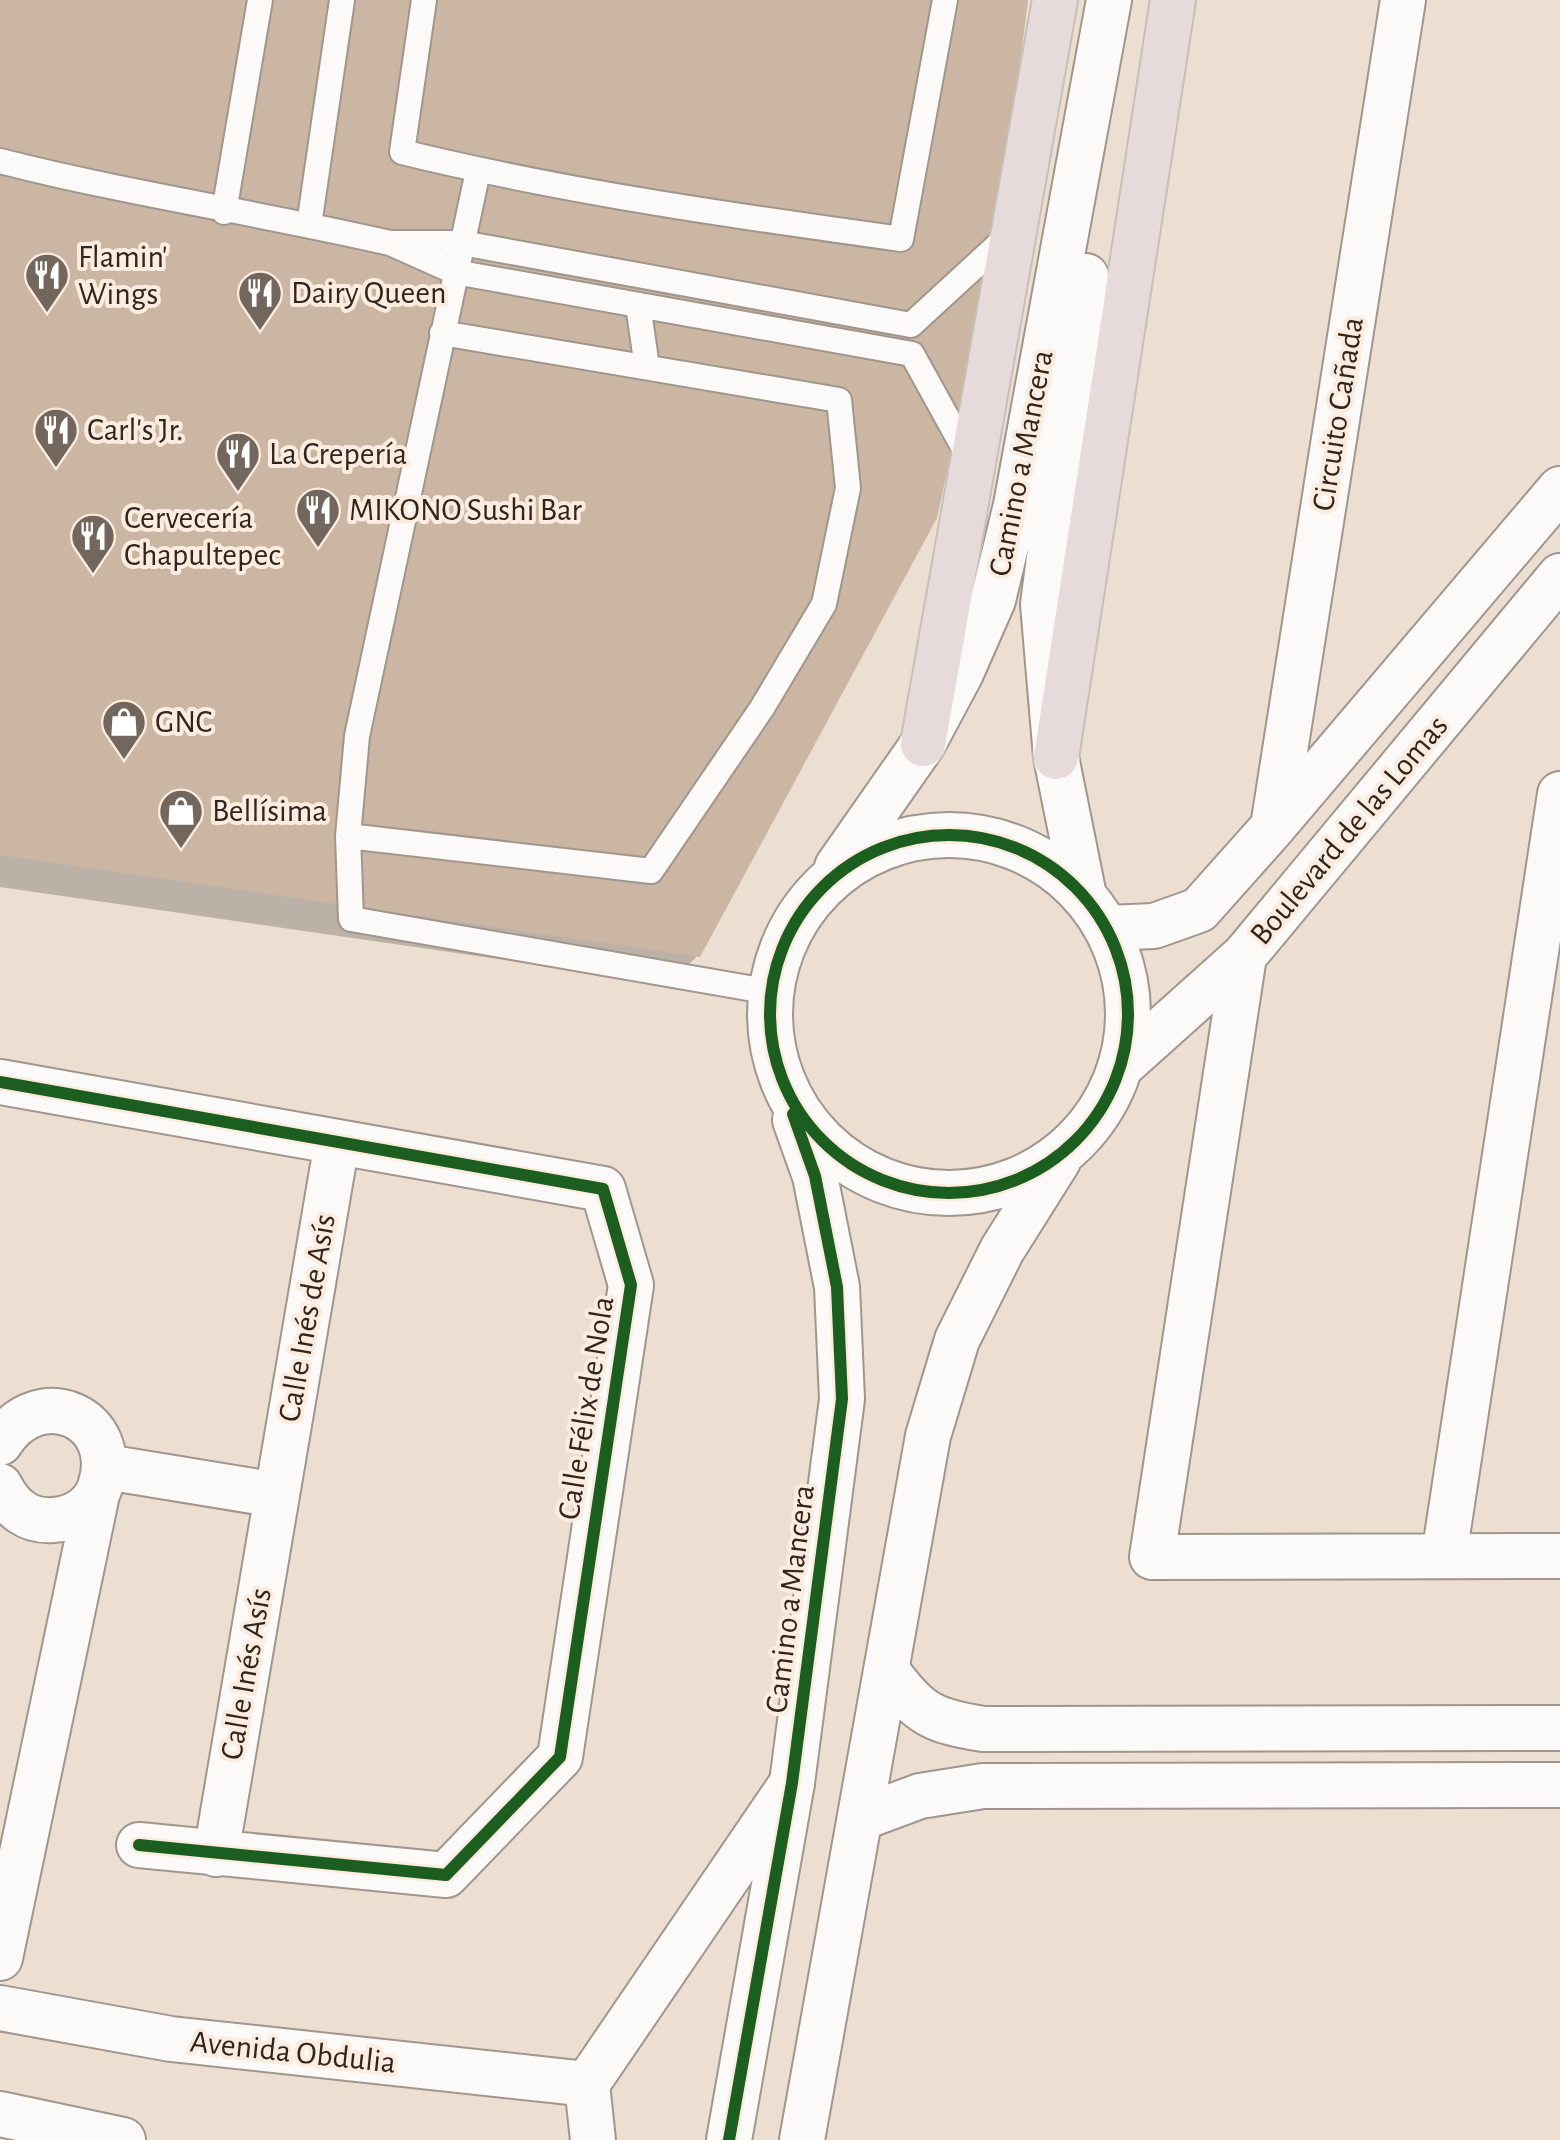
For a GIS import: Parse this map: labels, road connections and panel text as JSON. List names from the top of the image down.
{
  "streets": {
    "street": [
      "Circuito Cañada",
      "Camino a Mancera",
      "Boulevard de las Lomas",
      "Calle Inés de Asís",
      "Calle Félix de Nola",
      "Calle Inés Asís",
      "Avenida Obdulia"
    ]
  },
  "crossings": [
    ["Circuito Cañada", "Boulevard de las Lomas"],
    ["Camino a Mancera", "Boulevard de las Lomas"],
    ["Calle Inés de Asís", "Calle Félix de Nola"],
    ["Calle Inés de Asís", "Calle Inés Asís"],
    ["Calle Félix de Nola", "Calle Inés Asís"]
  ],
  "places": {
    "restaurant": [
      "Flamin' Wings",
      "Dairy Queen",
      "Carl's Jr.",
      "La Crepería",
      "MIKONO Sushi Bar",
      "Cervecería Chapultepec"
    ],
    "shop": ["GNC", "Bellísima"]
  }
}
